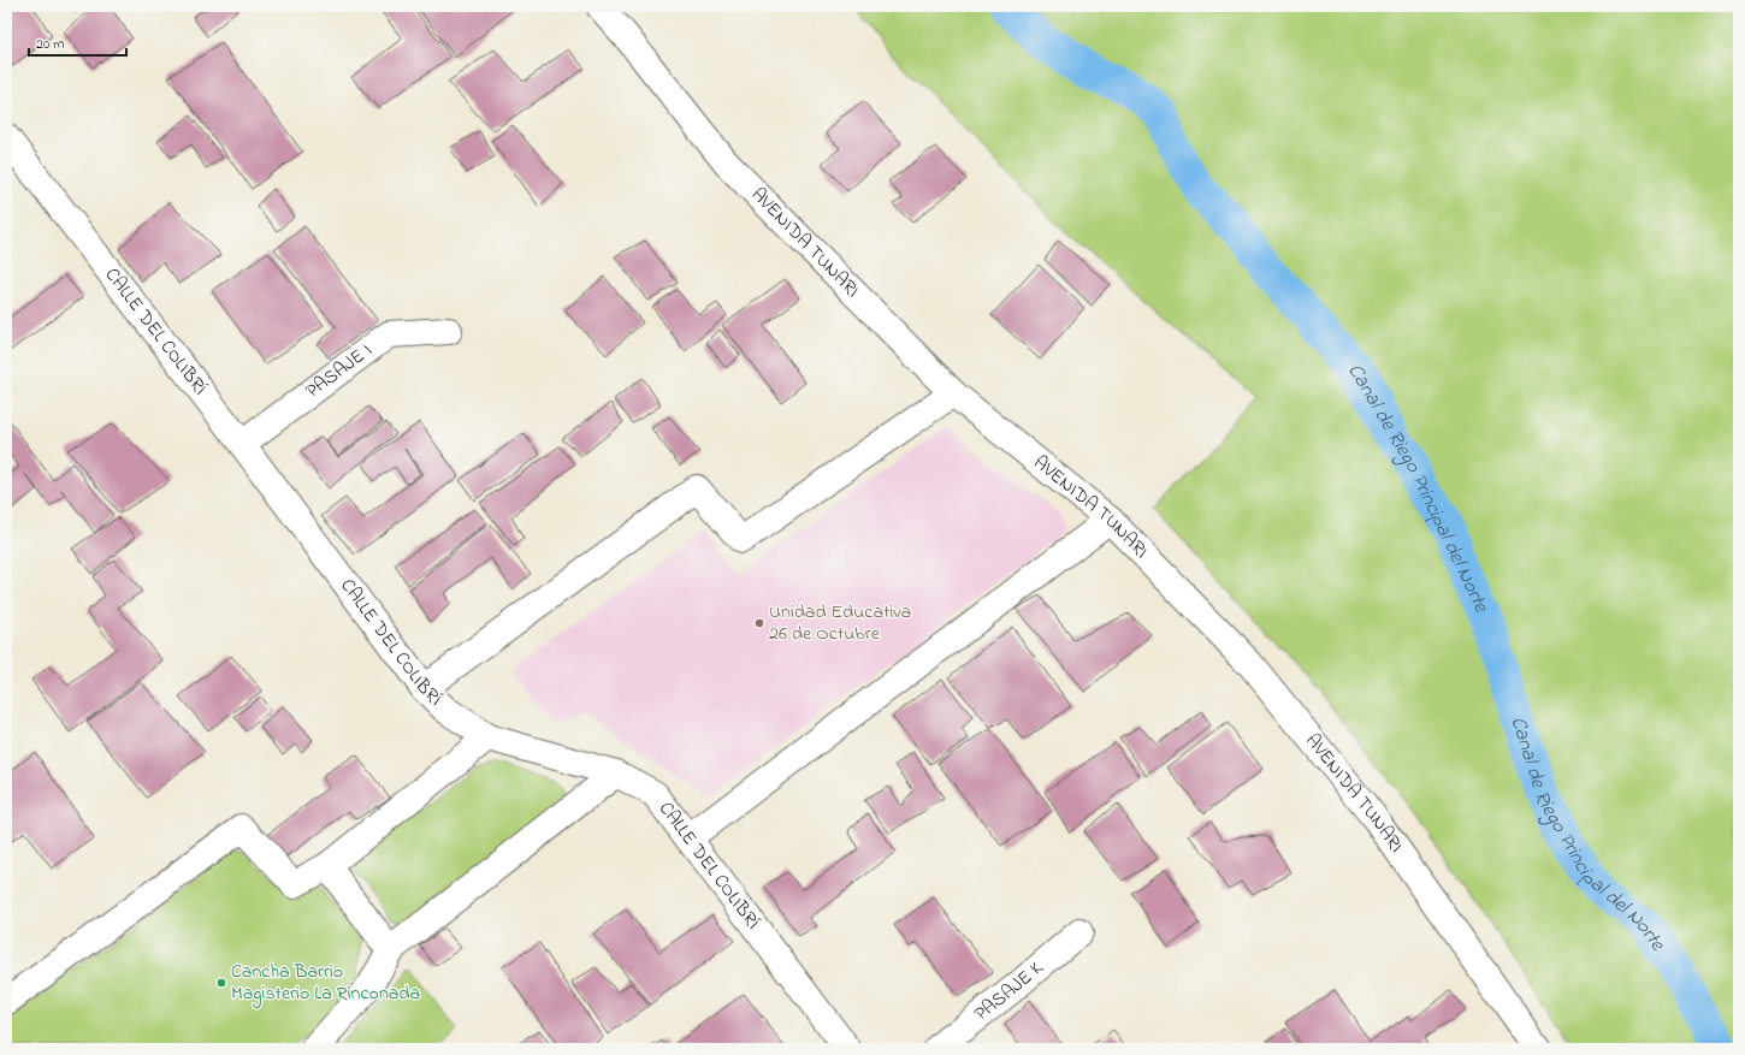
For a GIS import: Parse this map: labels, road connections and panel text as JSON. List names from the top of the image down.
{
  "streets": {
    "street": [
      "AVENIDA TUNARI",
      "CALLE DEL COLIBRÍ",
      "PASAJE I",
      "PASAJE K"
    ]
  },
  "crossings": [
    ["CALLE DEL COLIBRÍ", "PASAJE I"]
  ],
  "water": ["Canal de Riego Principal del Norte"],
  "places": ["Unidad Educativa 26 de Octubre", "Cancha Barrio Magisterio La Rinconada"],
  "scale_bar": "20 m"
}
